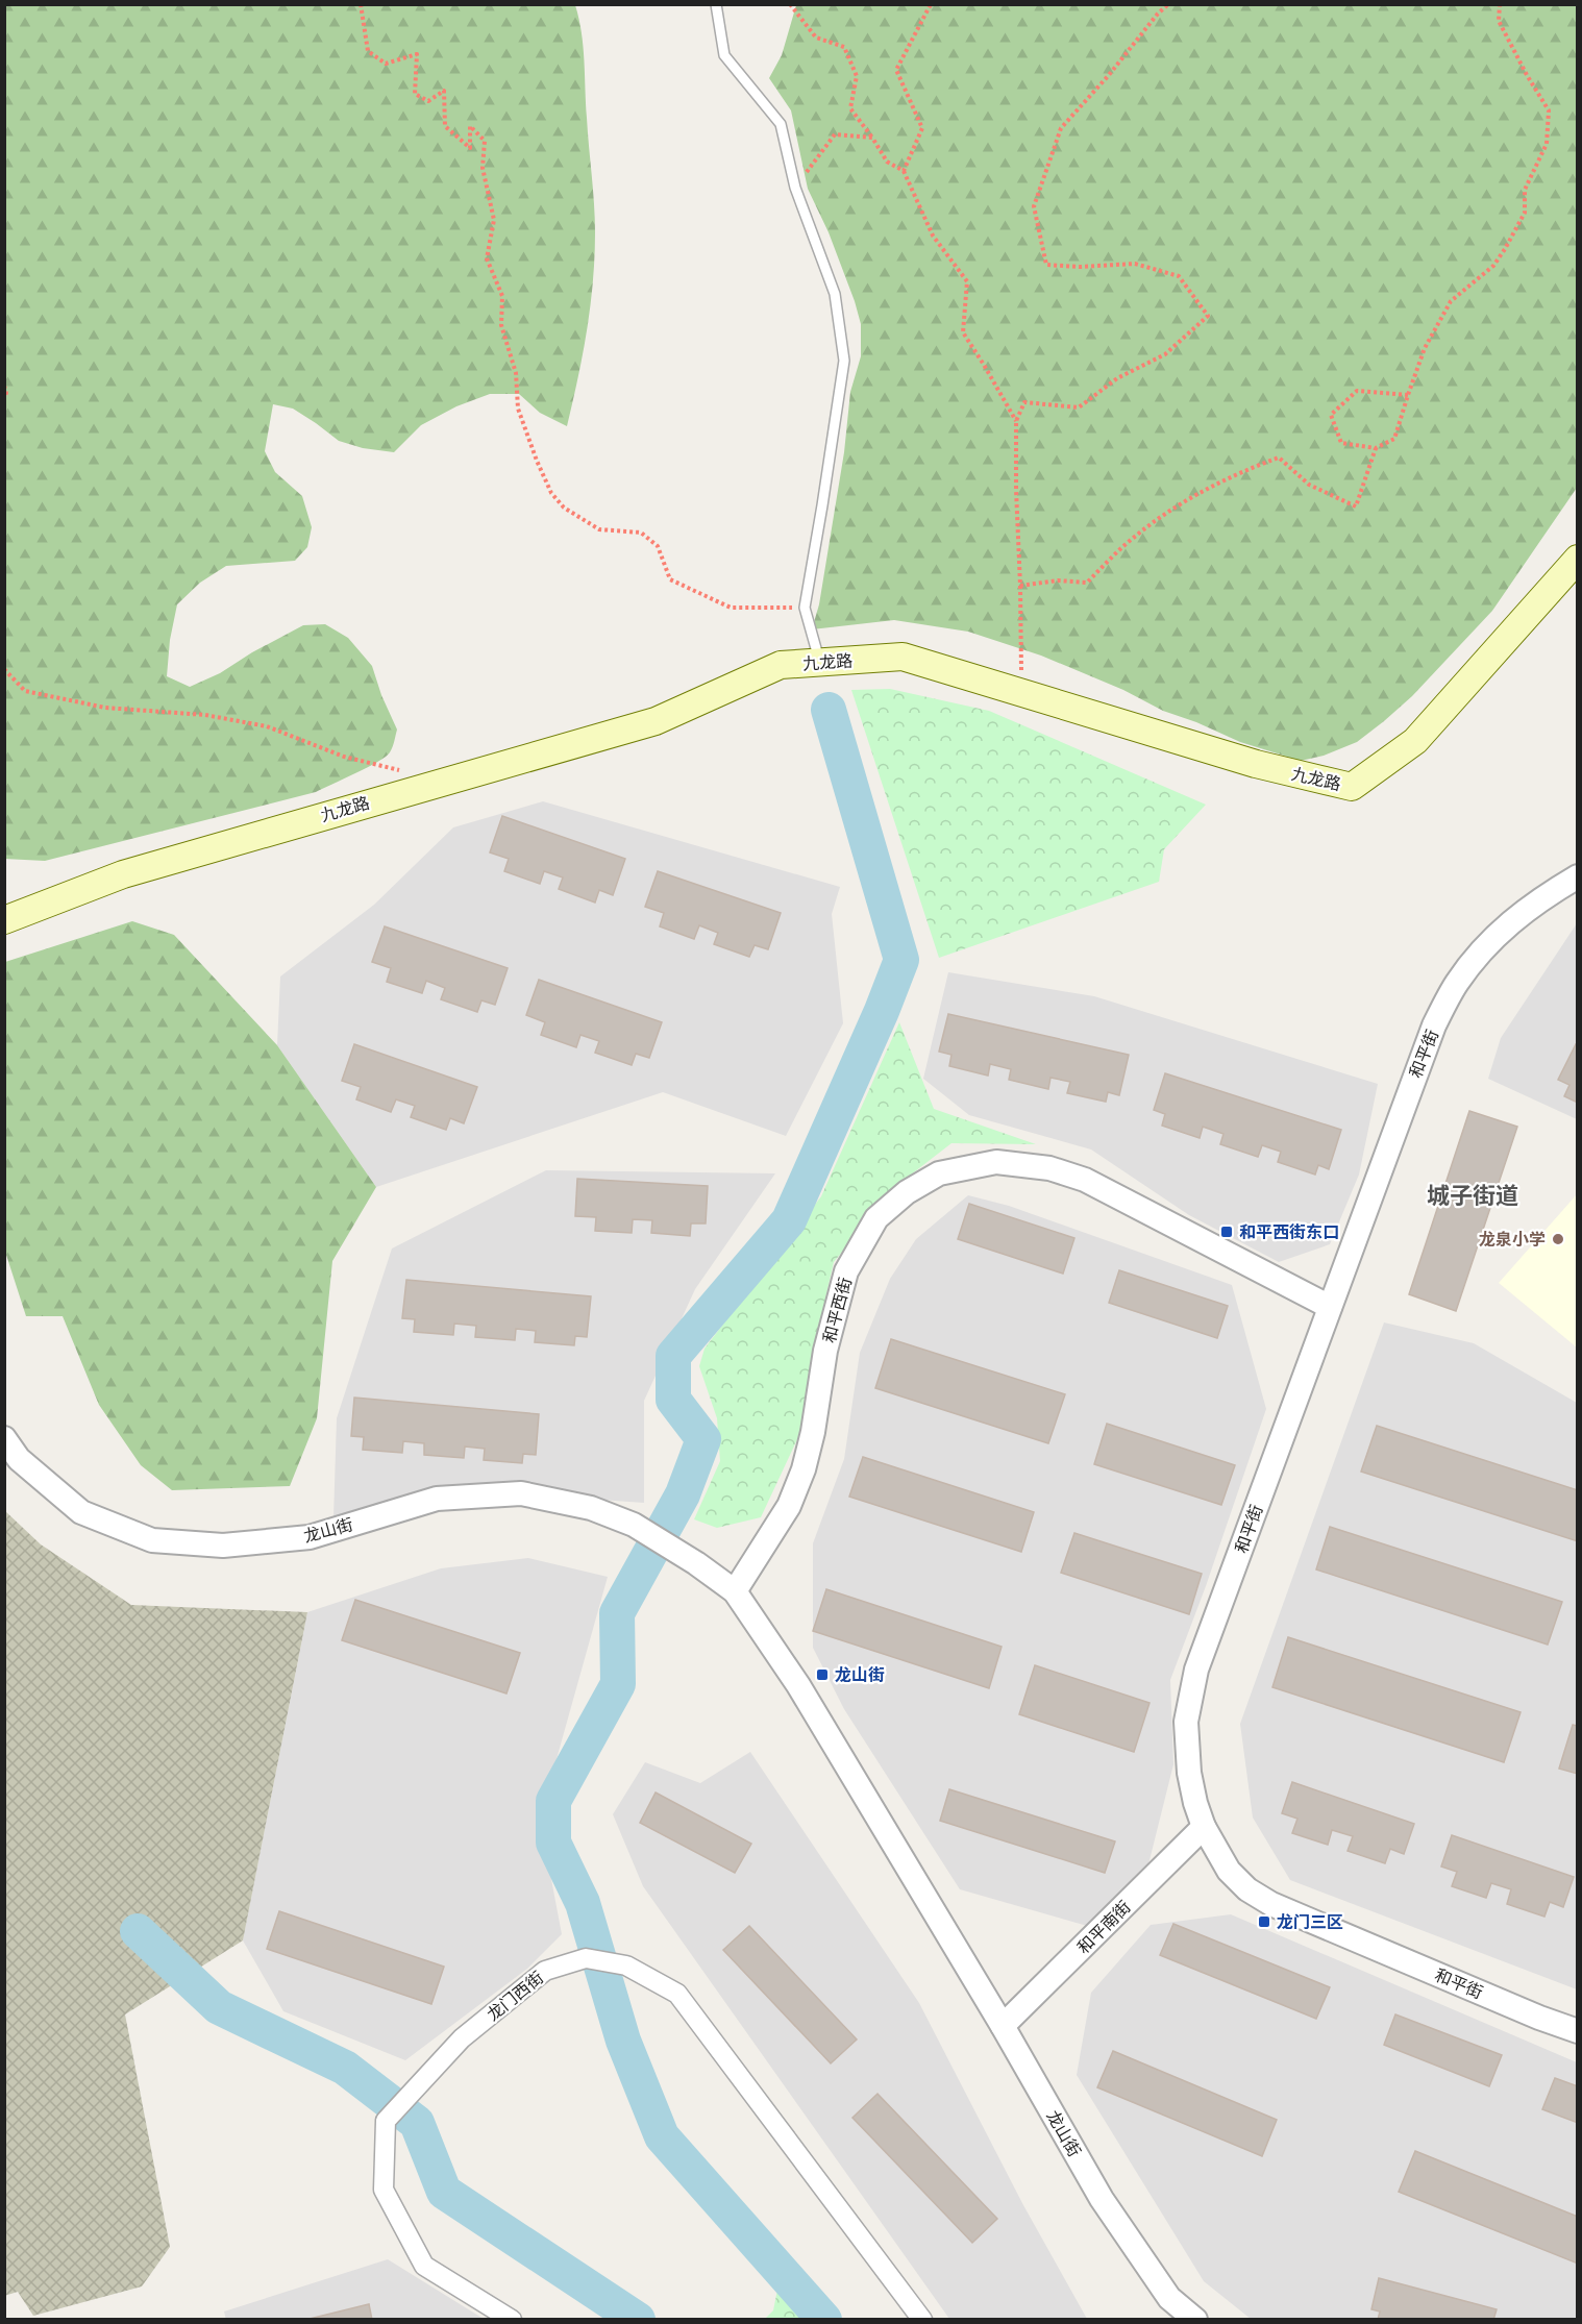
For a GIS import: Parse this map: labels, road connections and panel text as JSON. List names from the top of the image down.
{
  "streets": {
    "main road": ["九龙路"],
    "street": [
      "和平街",
      "和平西街",
      "龙山街",
      "和平南街",
      "龙门西街"
    ]
  },
  "crossings": [
    ["和平街", "和平西街"],
    ["和平街", "和平南街"],
    ["和平西街", "龙山街"],
    ["龙山街", "和平南街"]
  ],
  "districts": ["城子街道"],
  "places": {
    "transit": ["和平西街东口", "龙山街", "龙门三区"],
    "other": ["龙泉小学"]
  }
}
